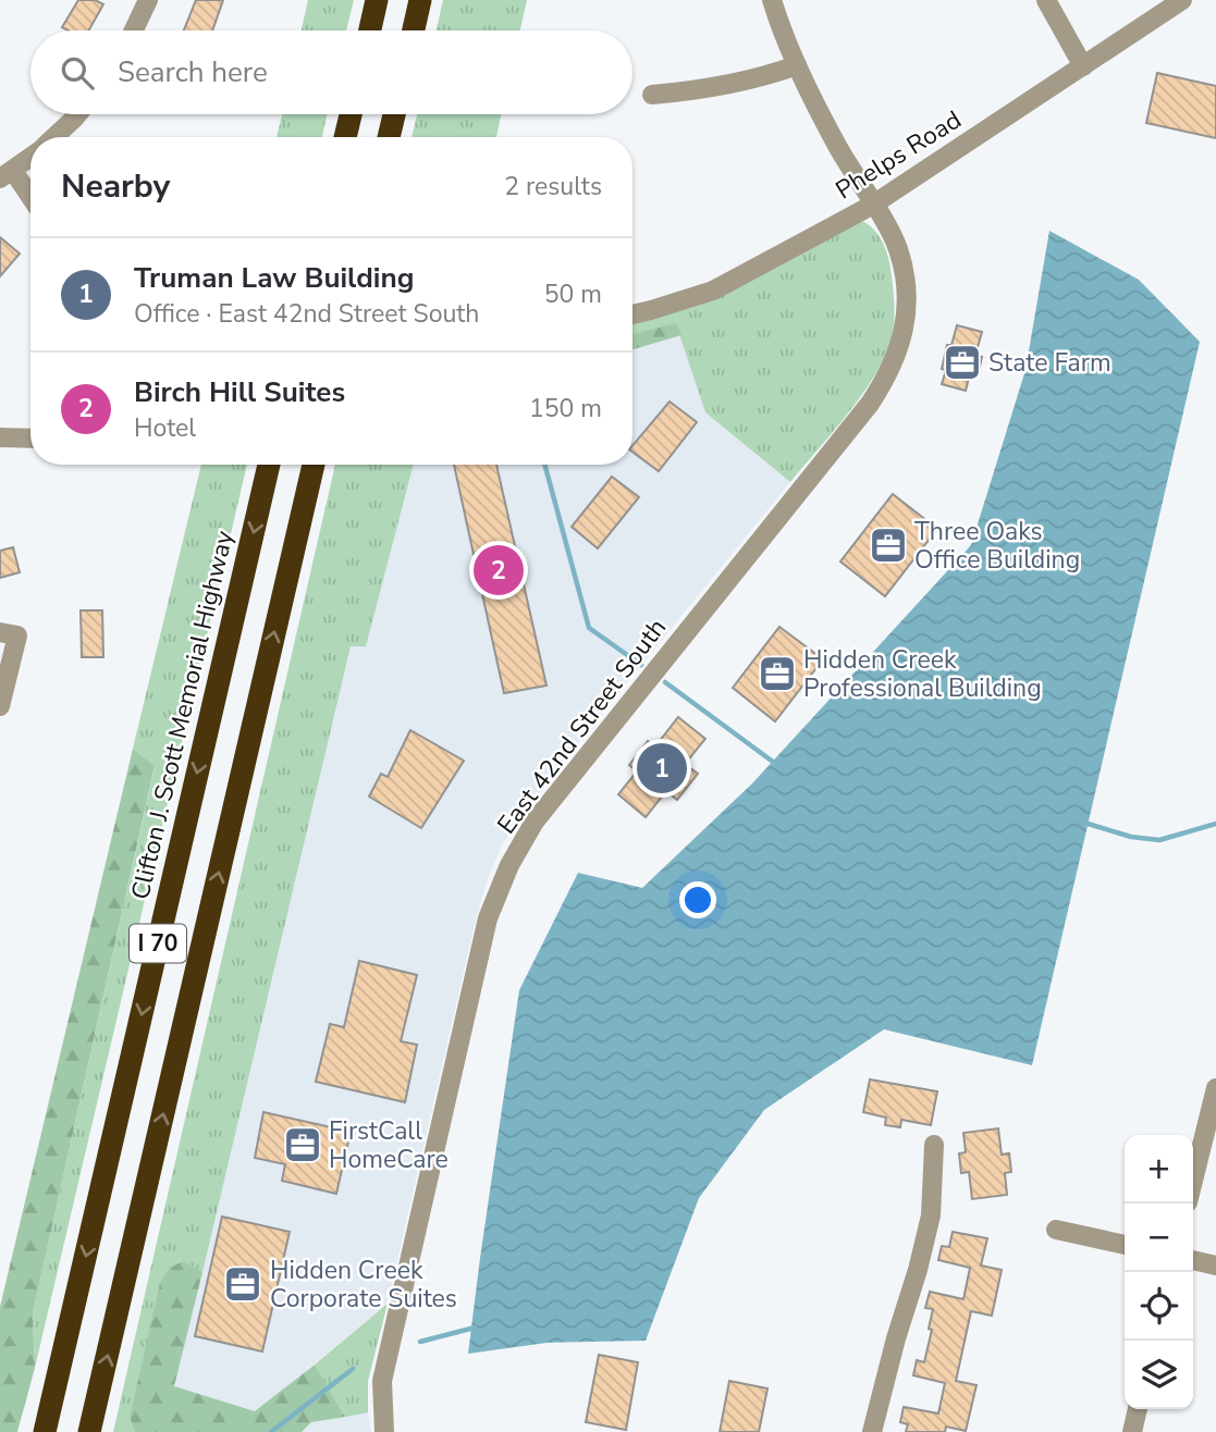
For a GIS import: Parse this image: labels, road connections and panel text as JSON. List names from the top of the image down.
{
  "streets": {
    "highway": ["Clifton J. Scott Memorial Highway", "I 70"],
    "street": ["Phelps Road", "East 42nd Street South"]
  },
  "crossings": [
    ["Phelps Road", "East 42nd Street South"]
  ],
  "places": {
    "office": [
      "State Farm",
      "Three Oaks Office Building",
      "Hidden Creek Professional Building",
      "FirstCall HomeCare",
      "Hidden Creek Corporate Suites"
    ]
  },
  "page": {
    "search": "Search here",
    "heading": ["Nearby", "2 results"],
    "list": [
      {
        "mark": "1",
        "name": "Truman Law Building",
        "note": "Office · East 42nd Street South",
        "value": "50 m"
      },
      {
        "mark": "2",
        "name": "Birch Hill Suites",
        "note": "Hotel",
        "value": "150 m"
      }
    ],
    "pins": ["2", "1"],
    "map_buttons": ["+", "−"]
  }
}
